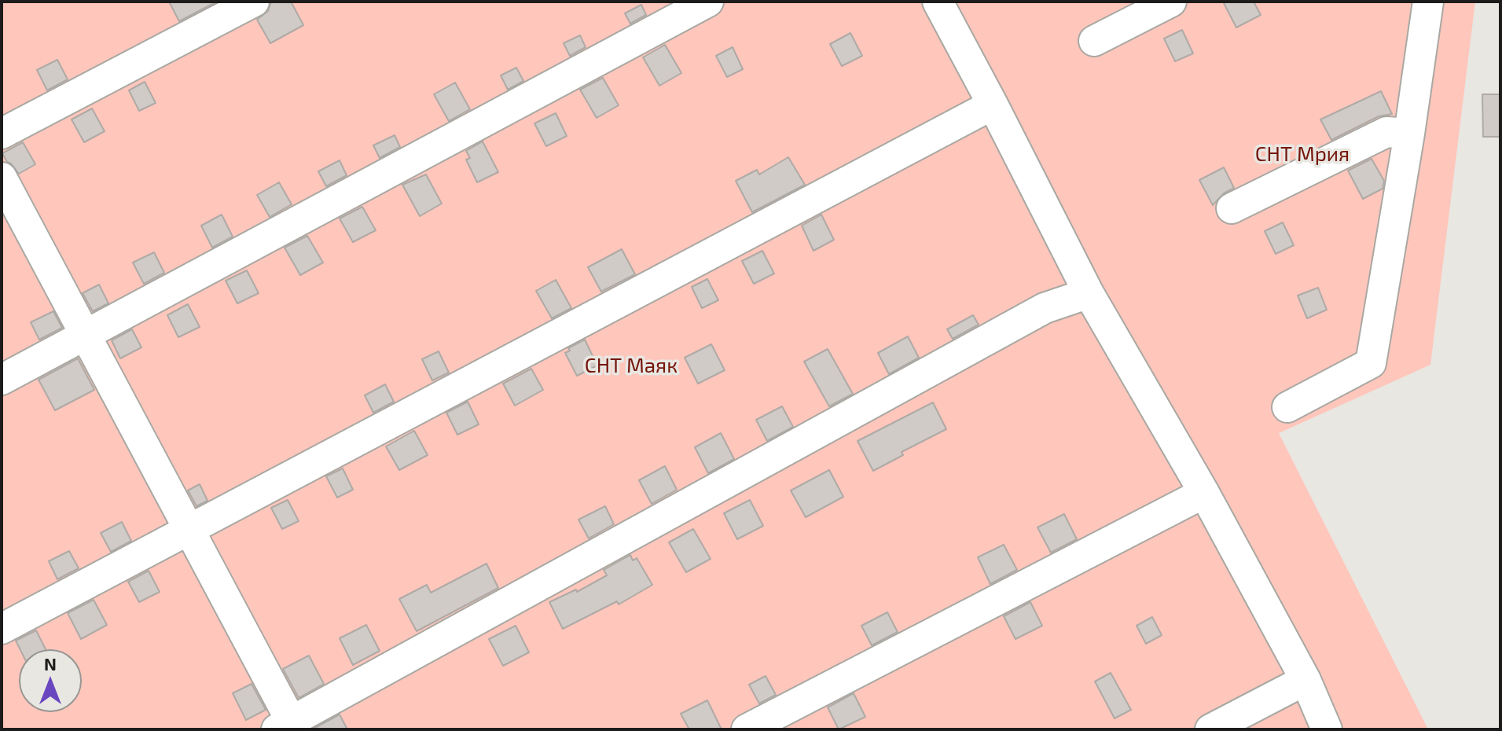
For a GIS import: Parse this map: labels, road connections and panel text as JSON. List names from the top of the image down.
{
  "parks": ["СНТ Мрия", "СНТ Маяк"],
  "north": "top"
}
